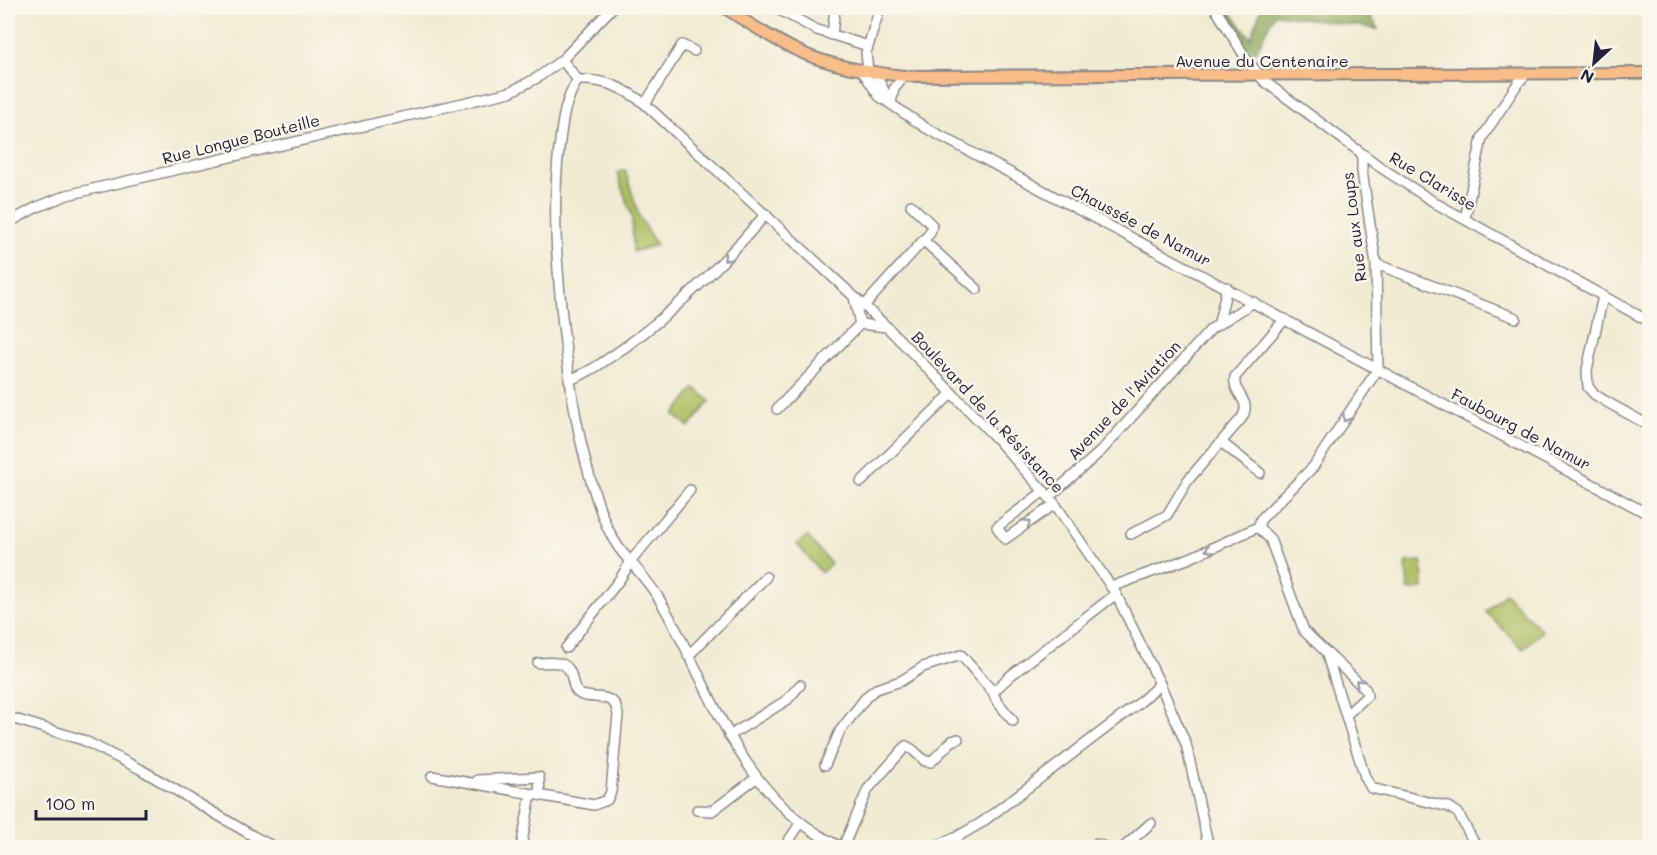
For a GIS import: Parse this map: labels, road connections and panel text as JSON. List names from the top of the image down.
{
  "streets": {
    "main road": ["Avenue du Centenaire"],
    "street": [
      "Rue Longue Bouteille",
      "Rue Clarisse",
      "Chaussée de Namur",
      "Rue aux Loups",
      "Avenue de l'Aviation",
      "Boulevard de la Résistance",
      "Faubourg de Namur"
    ]
  },
  "crossings": [
    ["Avenue du Centenaire", "Rue Clarisse"],
    ["Avenue du Centenaire", "Chaussée de Namur"],
    ["Rue Clarisse", "Rue aux Loups"],
    ["Chaussée de Namur", "Rue aux Loups"],
    ["Chaussée de Namur", "Avenue de l'Aviation"],
    ["Chaussée de Namur", "Faubourg de Namur"],
    ["Rue aux Loups", "Faubourg de Namur"],
    ["Avenue de l'Aviation", "Boulevard de la Résistance"]
  ],
  "scale_bar": "100 m",
  "north": "bottom left"
}
